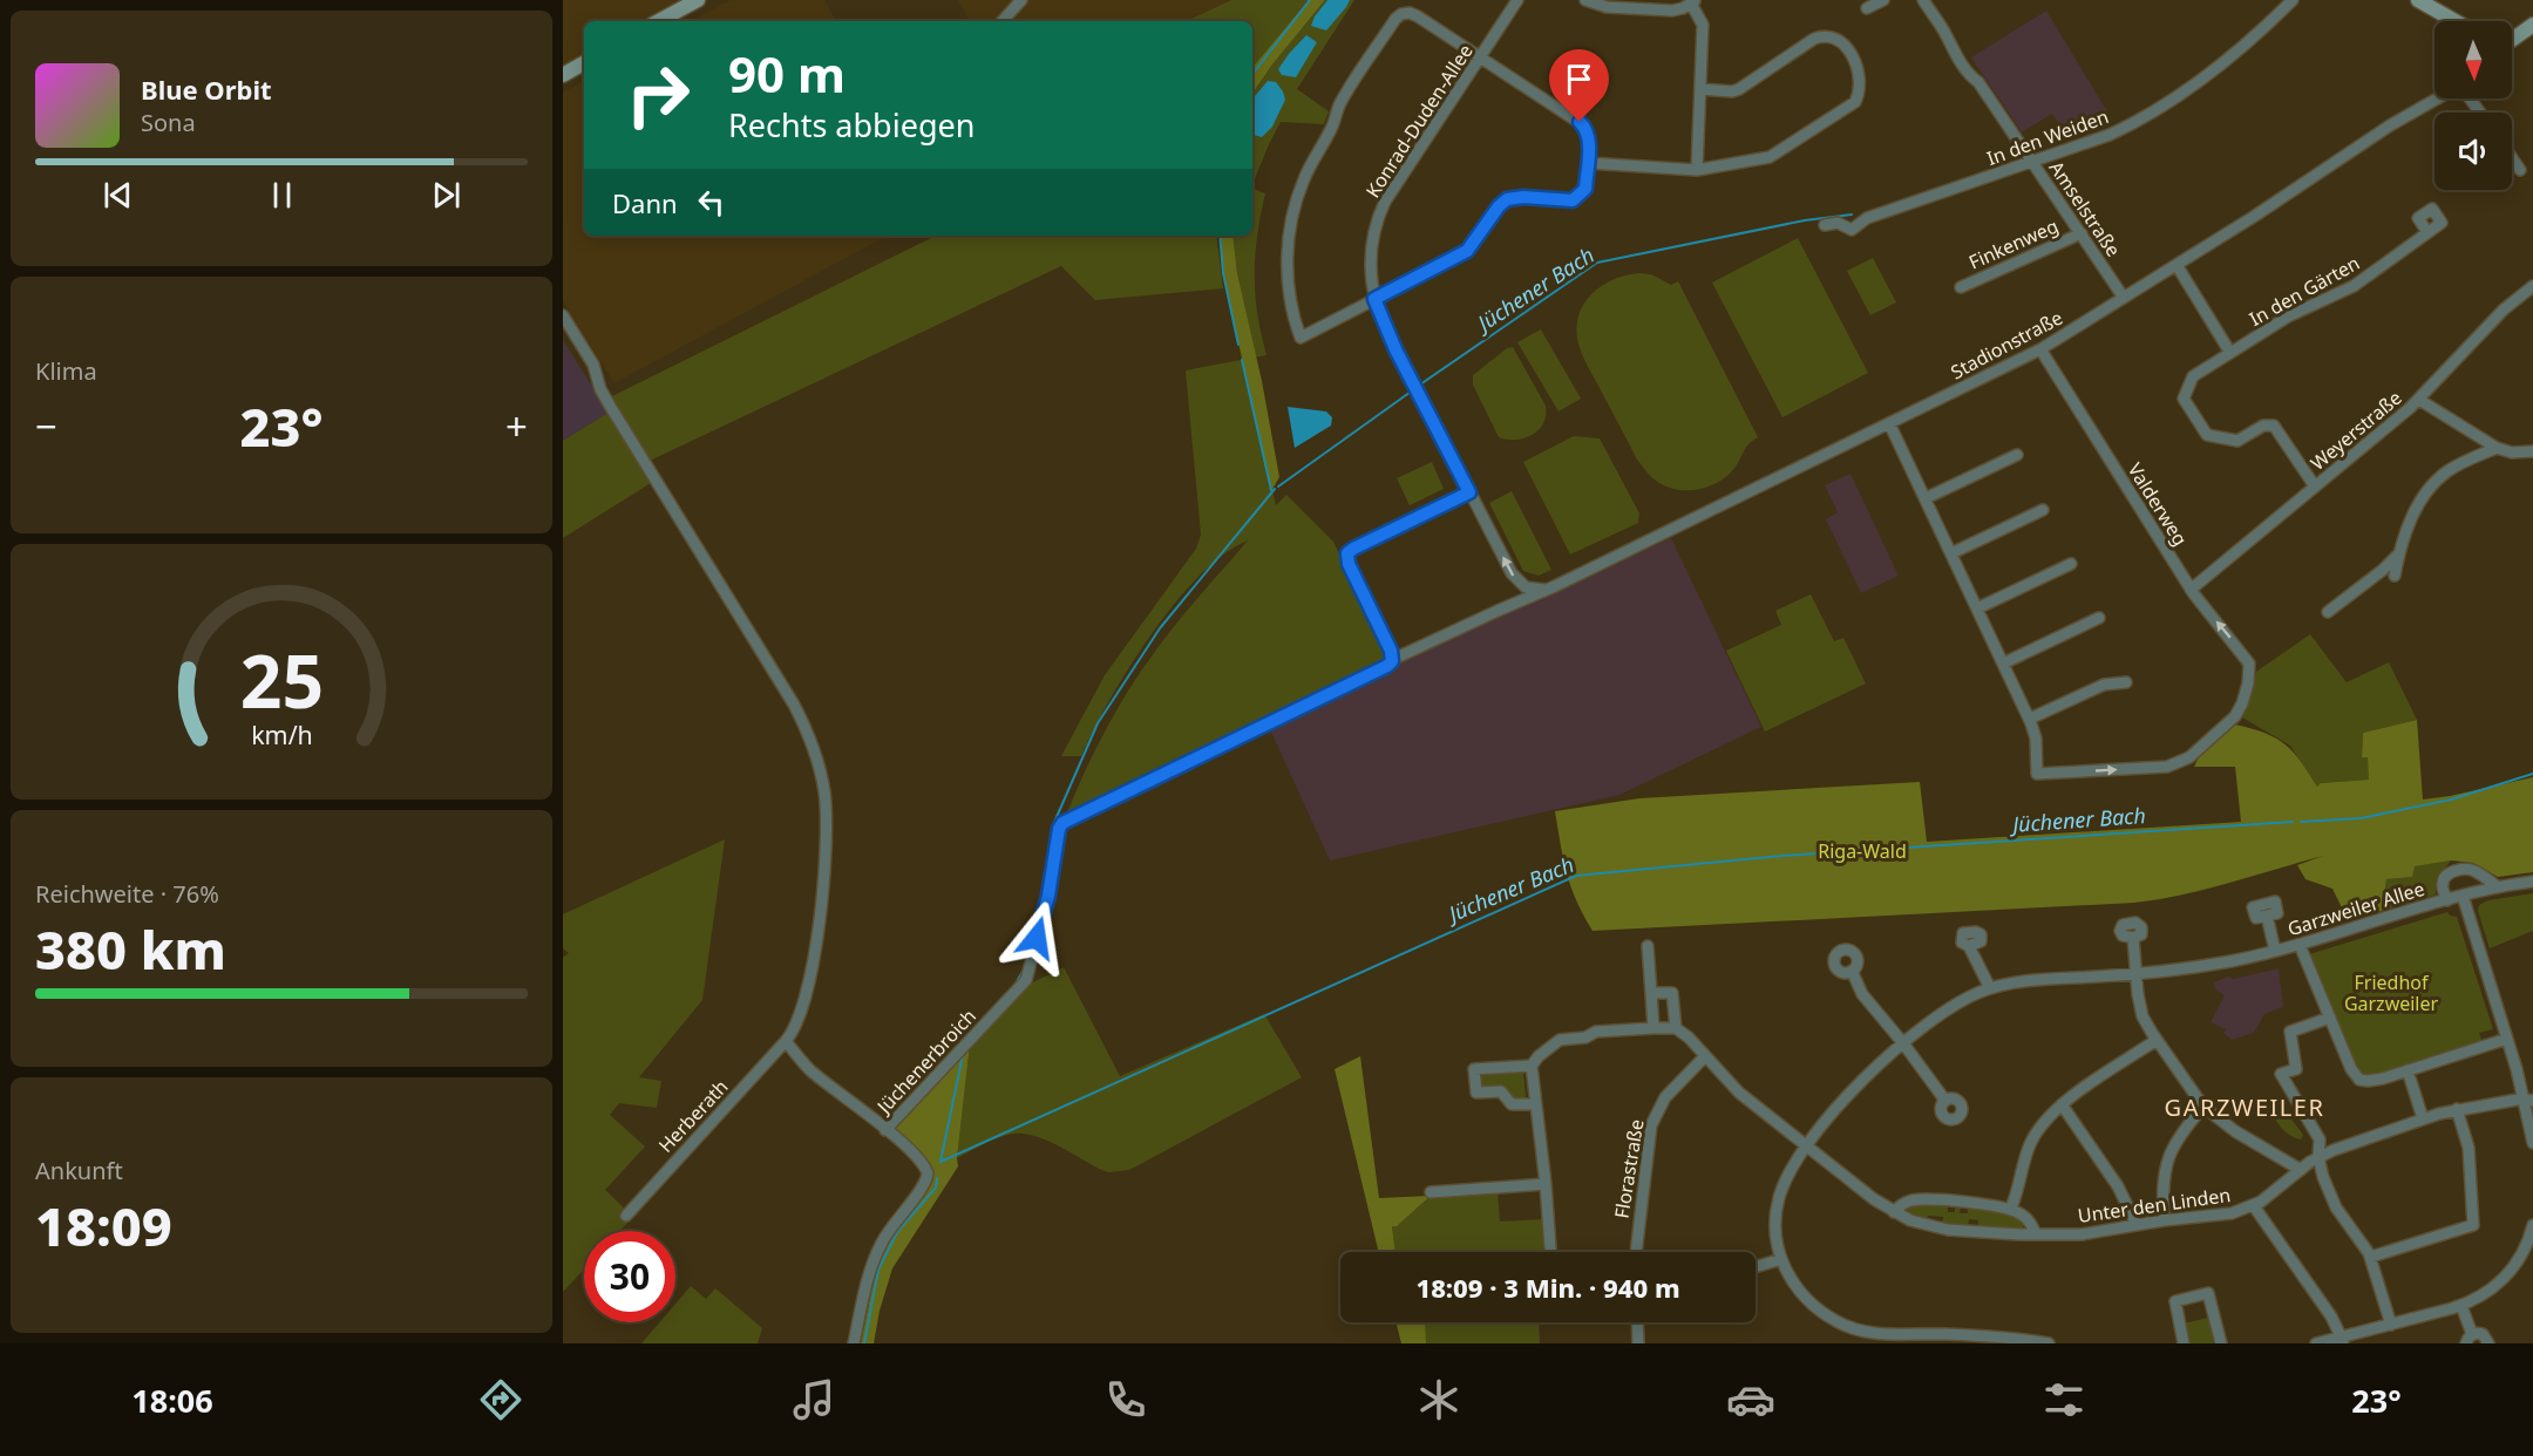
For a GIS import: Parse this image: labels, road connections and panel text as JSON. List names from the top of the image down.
{
  "streets": {
    "street": [
      "Konrad-Duden-Allee",
      "In den Weiden",
      "Amselstraße",
      "Finkenweg",
      "In den Gärten",
      "Stadionstraße",
      "Weyerstraße",
      "Valderweg",
      "Garzweiler Allee",
      "Jüchenerbroich",
      "Herberath",
      "Florastraße",
      "Unter den Linden"
    ]
  },
  "crossings": [
    ["In den Weiden", "Amselstraße"],
    ["Amselstraße", "Finkenweg"],
    ["Amselstraße", "Stadionstraße"],
    ["In den Gärten", "Weyerstraße"],
    ["Stadionstraße", "Valderweg"],
    ["Stadionstraße", "Jüchenerbroich"],
    ["Weyerstraße", "Valderweg"],
    ["Garzweiler Allee", "Unter den Linden"],
    ["Florastraße", "Unter den Linden"]
  ],
  "districts": ["GARZWEILER"],
  "water": ["Jüchener Bach"],
  "parks": ["Riga-Wald", "Friedhof Garzweiler"],
  "north": "bottom",
  "page": {
    "turn": ["90 m", "Rechts abbiegen"],
    "song": ["Blue Orbit", "Sona"],
    "then": "Dann",
    "tile": [
      "Klima",
      ["Reichweite · 76%", "380 km"],
      ["Ankunft", "18:09"]
    ],
    "heat": ["−", "23°", "+"],
    "limit": "30",
    "trip": "18:09 · 3 Min. · 940 m",
    "tabs": ["18:06", "23°"],
    "gauge": ["25", "km/h"]
  }
}
